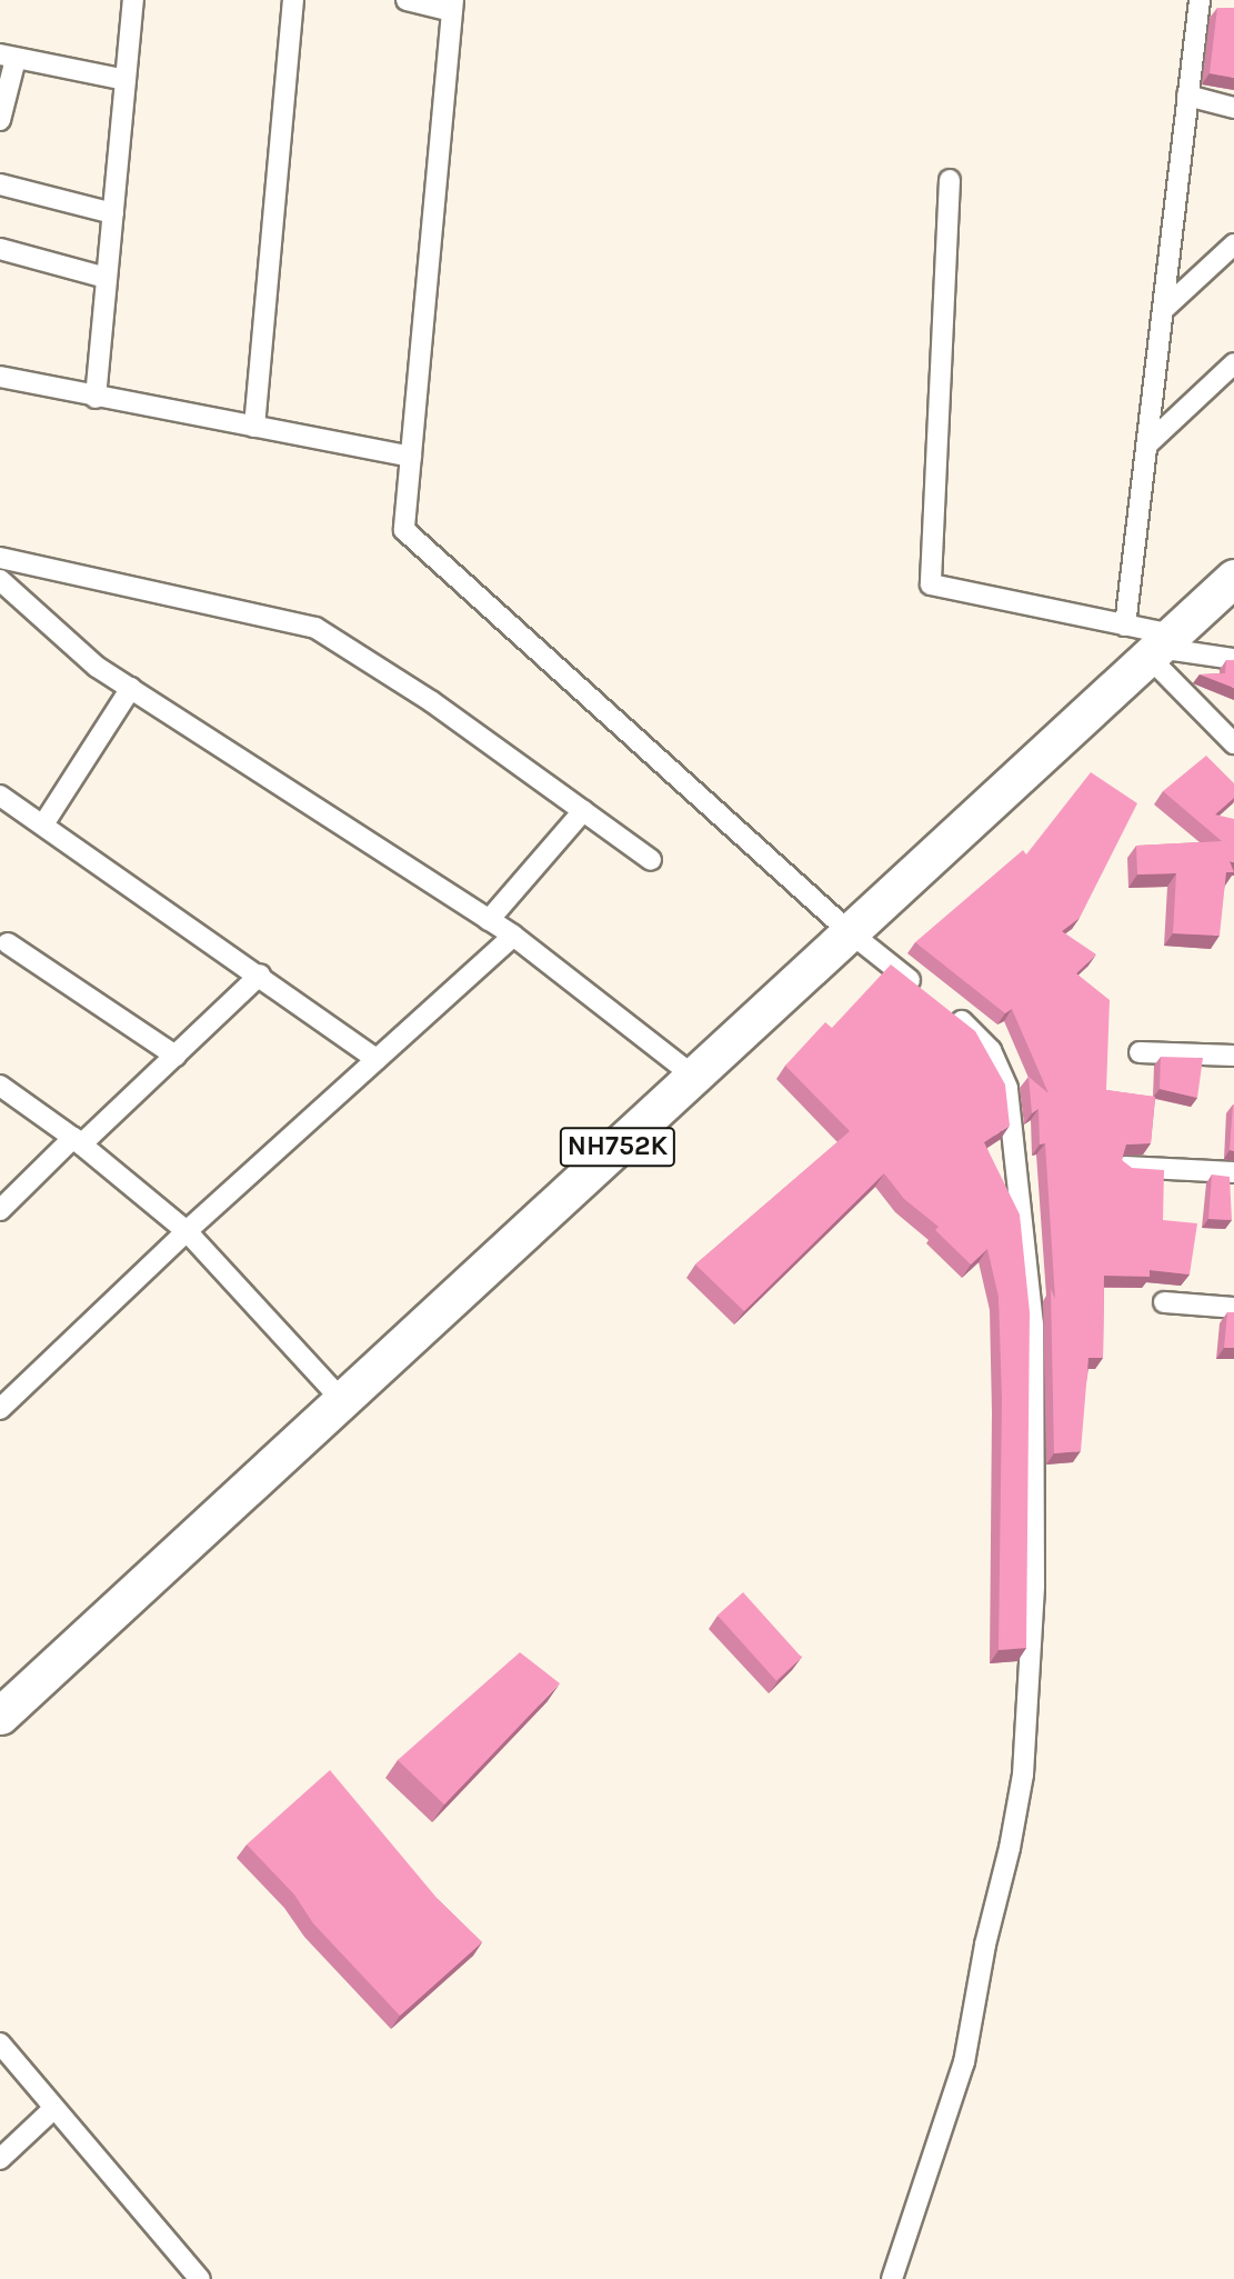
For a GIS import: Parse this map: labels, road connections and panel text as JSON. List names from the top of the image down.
{
  "streets": {
    "highway": ["NH752K"]
  }
}
